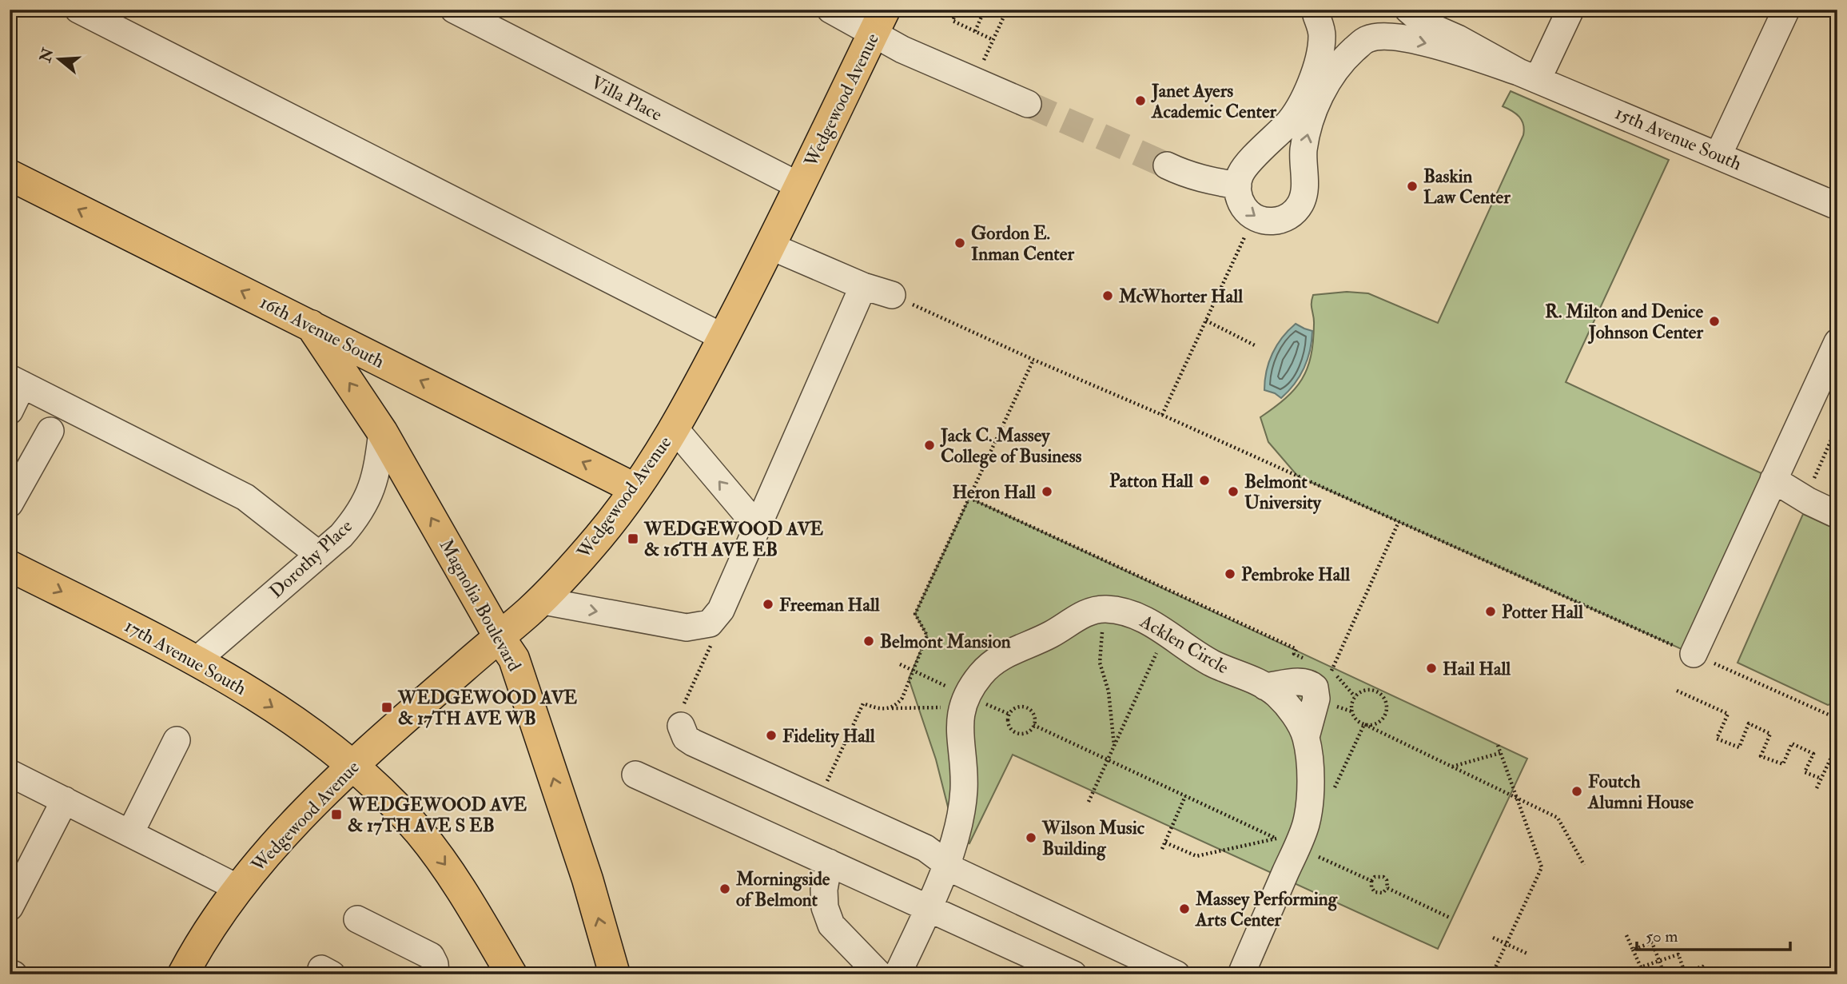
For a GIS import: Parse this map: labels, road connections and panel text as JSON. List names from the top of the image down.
{
  "streets": {
    "main road": [
      "Wedgewood Avenue",
      "16th Avenue South",
      "Magnolia Boulevard",
      "17th Avenue South"
    ],
    "street": [
      "Villa Place",
      "15th Avenue South",
      "Dorothy Place",
      "Acklen Circle"
    ]
  },
  "crossings": [
    ["Villa Place", "Wedgewood Avenue"],
    ["Wedgewood Avenue", "16th Avenue South"],
    ["Wedgewood Avenue", "Magnolia Boulevard"],
    ["Wedgewood Avenue", "17th Avenue South"],
    ["16th Avenue South", "Magnolia Boulevard"],
    ["Dorothy Place", "Magnolia Boulevard"],
    ["Dorothy Place", "17th Avenue South"]
  ],
  "one_way": ["16th Avenue South", "17th Avenue South"],
  "places": {
    "other": [
      "Janet Ayers Academic Center",
      "Baskin Law Center",
      "Gordon E. Inman Center",
      "McWhorter Hall",
      "R. Milton and Denice Johnson Center",
      "Jack C. Massey College of Business",
      "Patton Hall",
      "Heron Hall",
      "Belmont University",
      "Pembroke Hall",
      "Freeman Hall",
      "Potter Hall",
      "Belmont Mansion",
      "Hail Hall",
      "Fidelity Hall",
      "Foutch Alumni House",
      "Wilson Music Building",
      "Morningside of Belmont",
      "Massey Performing Arts Center"
    ],
    "transit": ["WEDGEWOOD AVE & 16TH AVE EB", "WEDGEWOOD AVE & 17TH AVE WB", "WEDGEWOOD AVE & 17TH AVE S EB"]
  },
  "scale_bar": "50 m",
  "north": "left"
}
